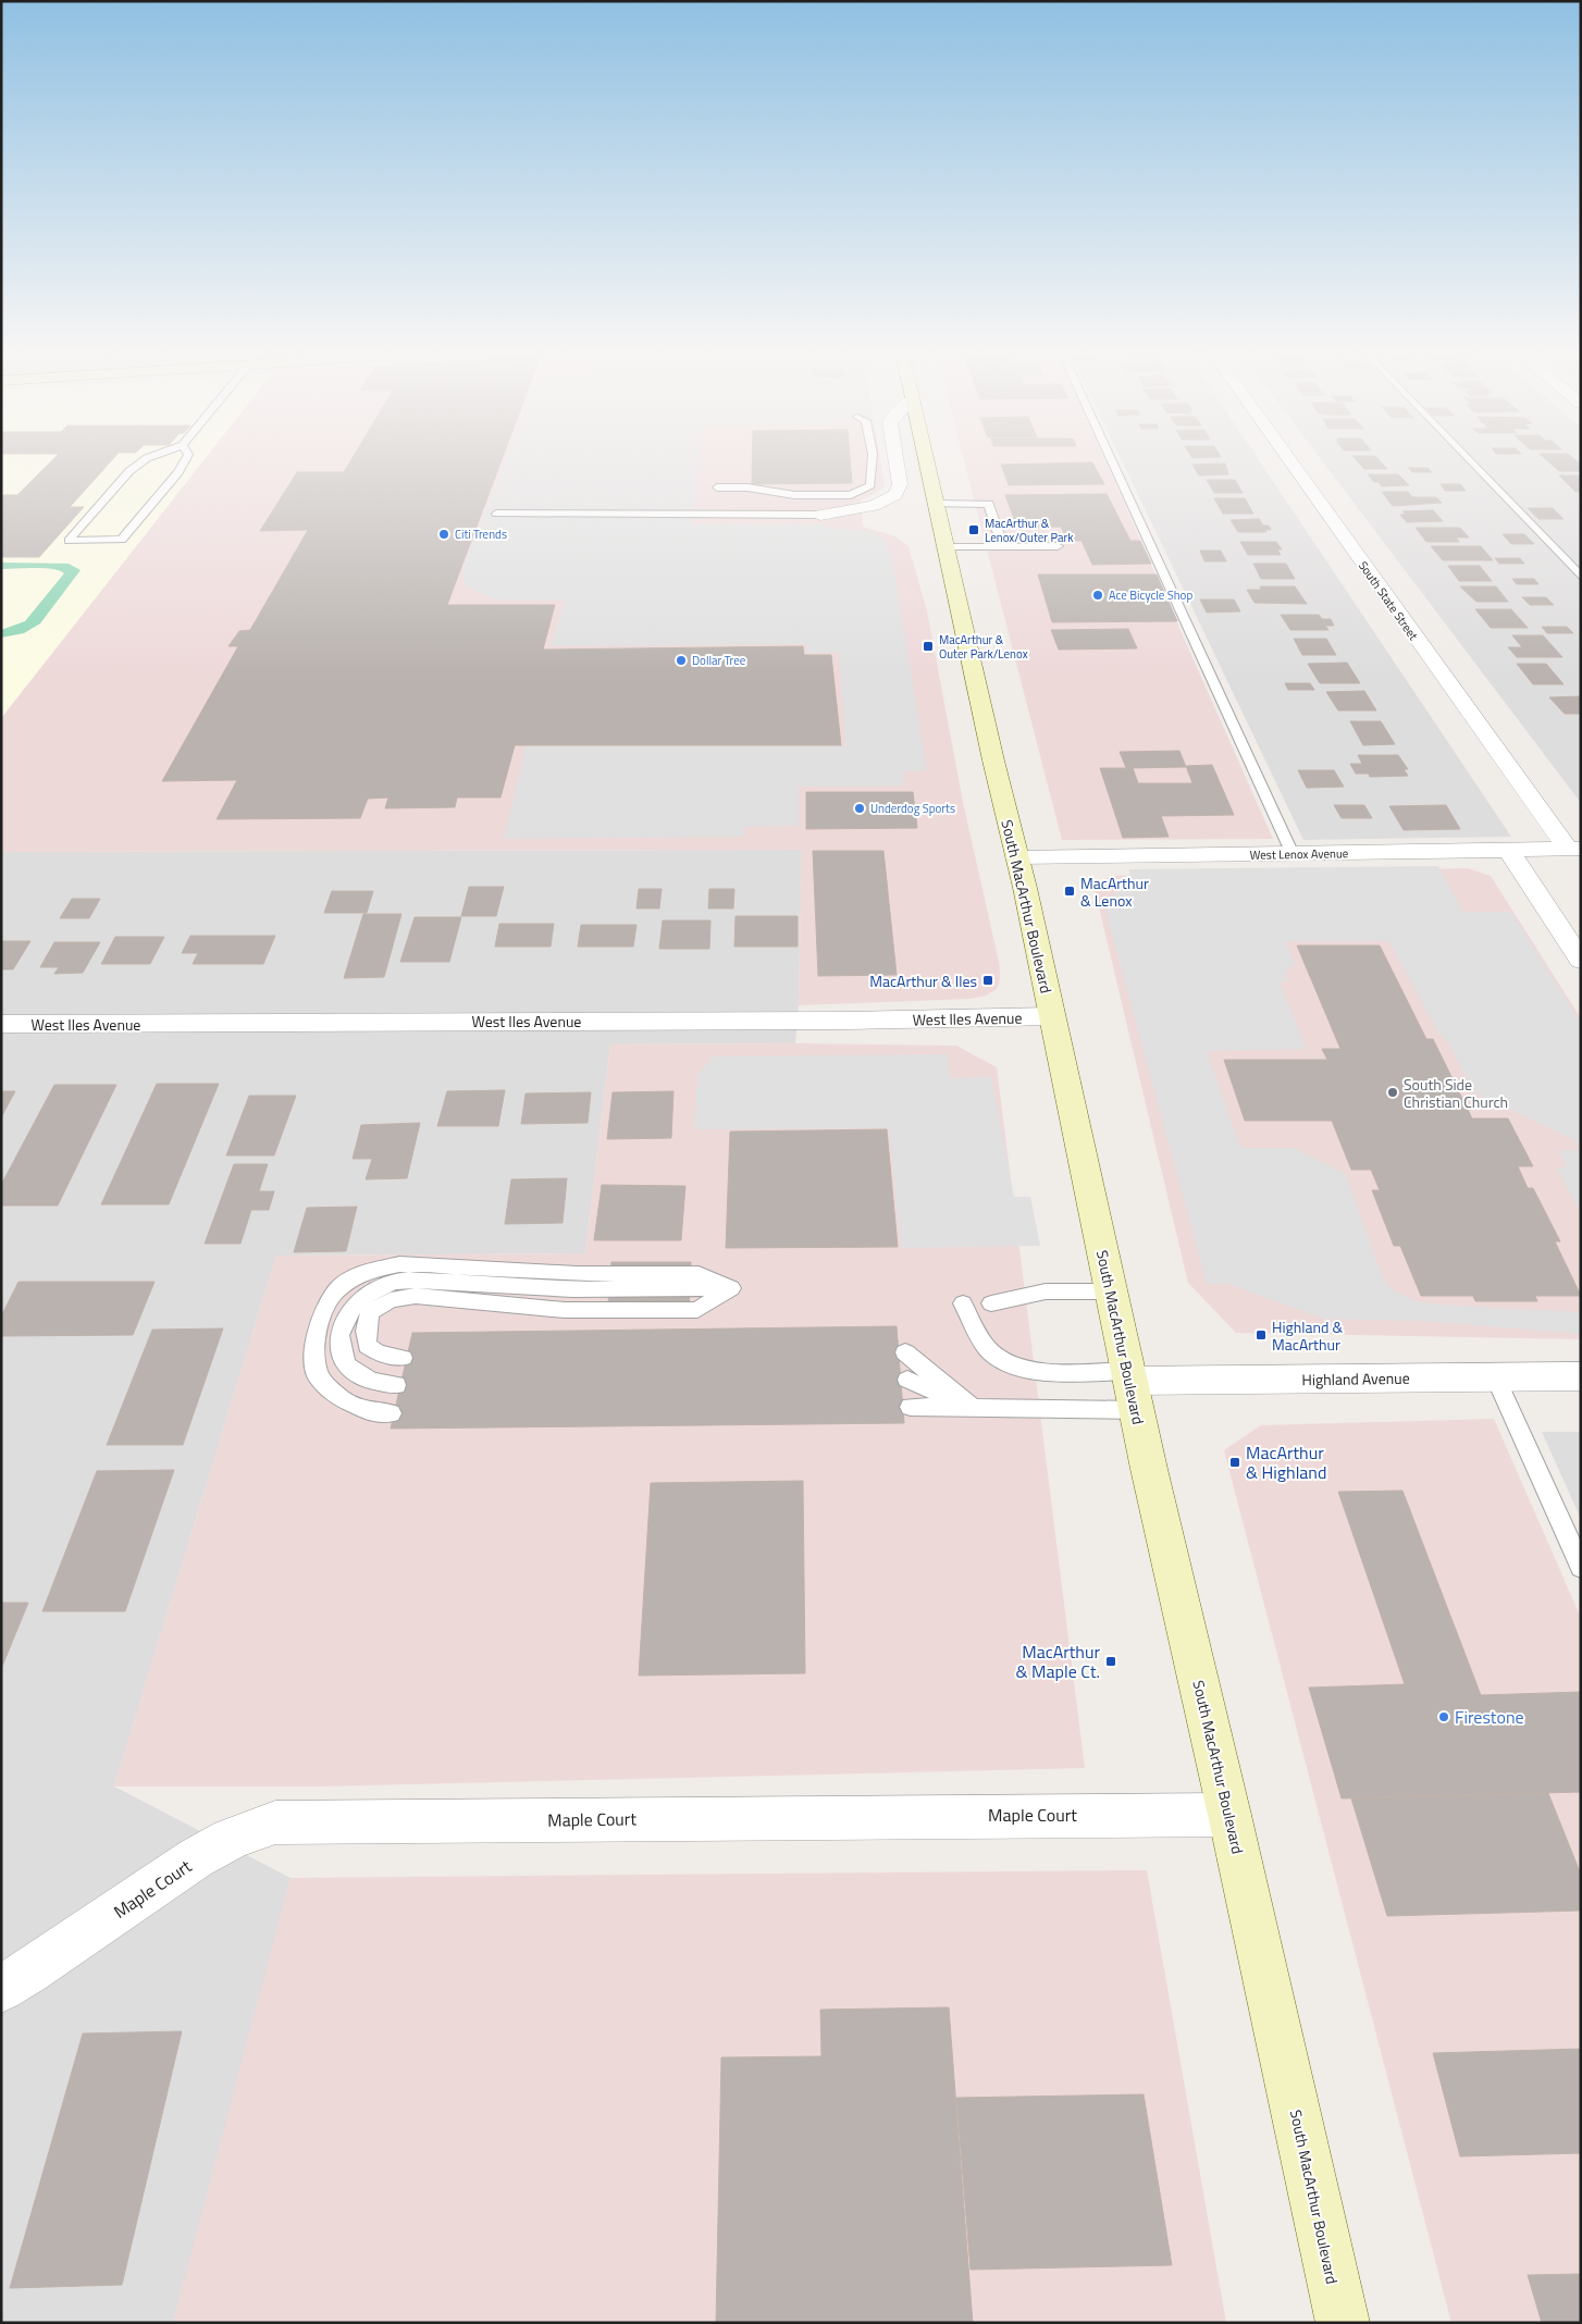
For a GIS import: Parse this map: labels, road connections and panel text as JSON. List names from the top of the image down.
{
  "streets": {
    "main road": ["South MacArthur Boulevard"],
    "street": [
      "South State Street",
      "West Lenox Avenue",
      "West Iles Avenue",
      "Highland Avenue",
      "Maple Court"
    ]
  },
  "crossings": [
    ["South State Street", "West Lenox Avenue"],
    ["West Lenox Avenue", "South MacArthur Boulevard"],
    ["South MacArthur Boulevard", "West Iles Avenue"],
    ["South MacArthur Boulevard", "Highland Avenue"],
    ["South MacArthur Boulevard", "Maple Court"]
  ],
  "places": {
    "transit": [
      "MacArthur & Lenox/Outer Park",
      "MacArthur & Outer Park/Lenox",
      "MacArthur & Lenox",
      "MacArthur & Iles",
      "Highland & MacArthur",
      "MacArthur & Highland",
      "MacArthur & Maple Ct."
    ],
    "other": [
      "Citi Trends",
      "Ace Bicycle Shop",
      "Dollar Tree",
      "Underdog Sports",
      "South Side Christian Church",
      "Firestone"
    ]
  }
}
